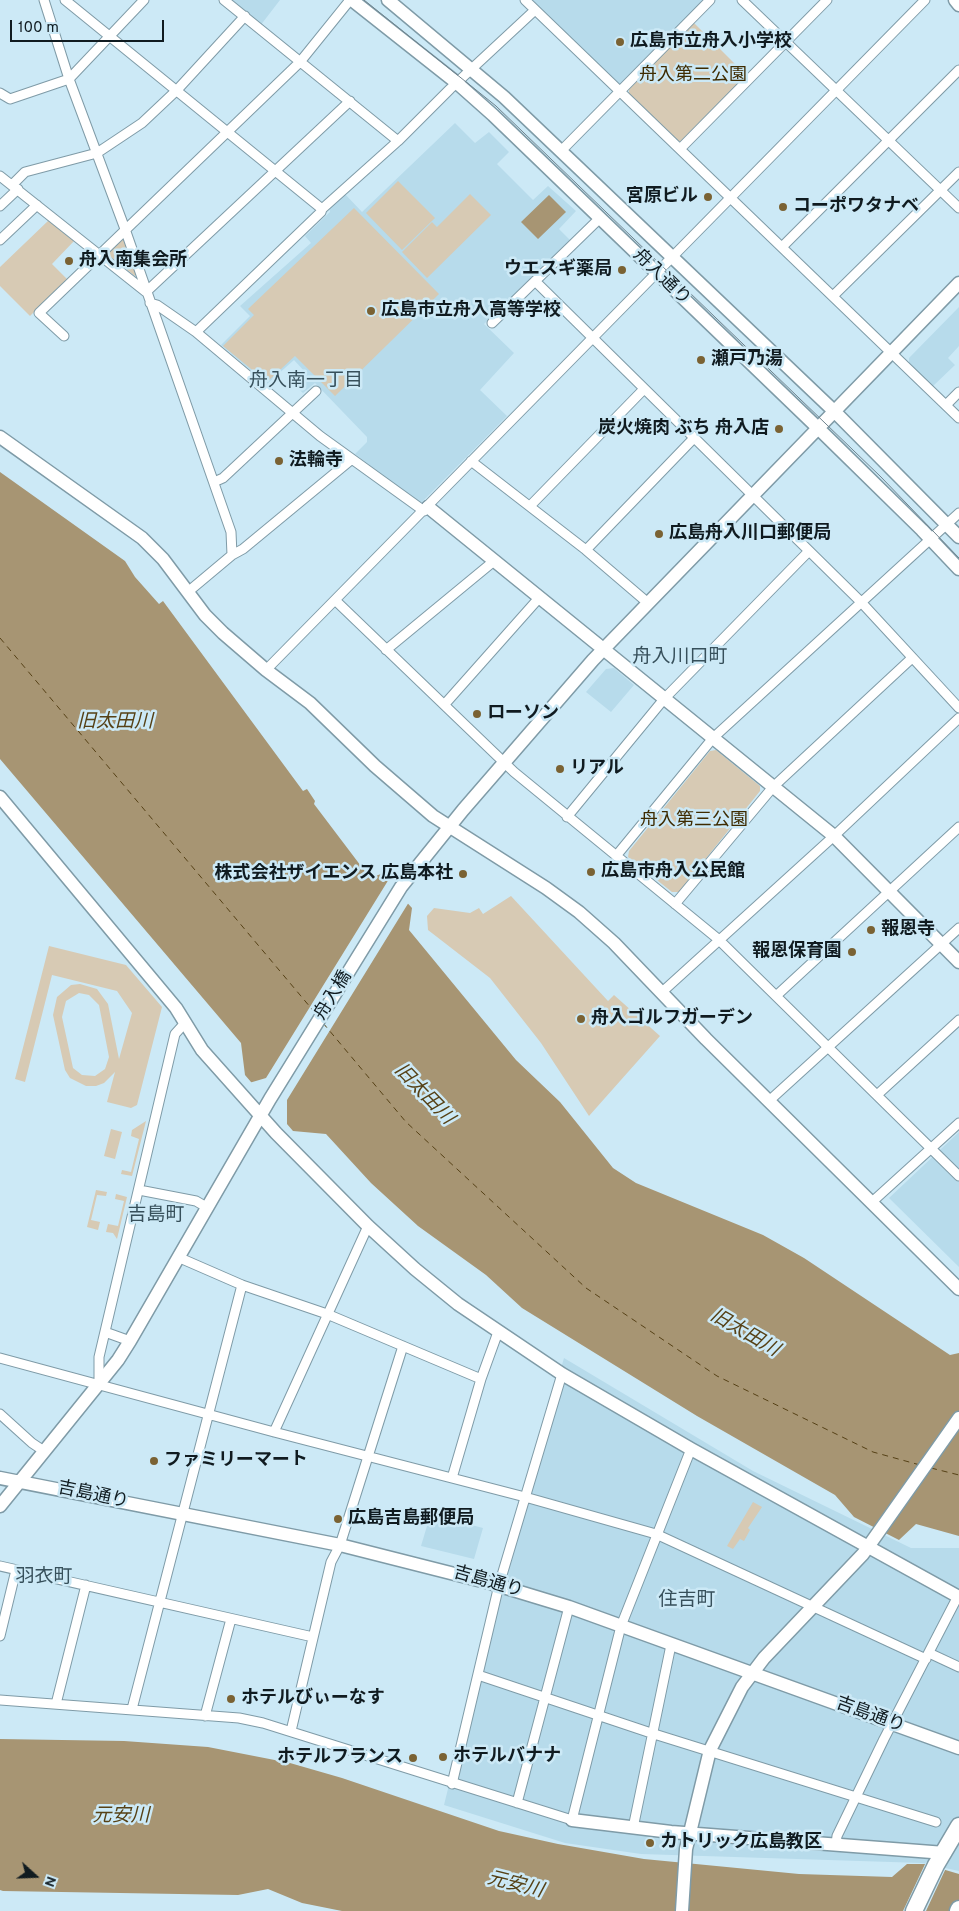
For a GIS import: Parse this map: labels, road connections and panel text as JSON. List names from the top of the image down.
{
  "streets": {
    "street": ["舟入通り", "舟入橋", "吉島通り"]
  },
  "crossings": [
    ["舟入通り", "舟入橋"],
    ["舟入橋", "吉島通り"]
  ],
  "districts": [
    "舟入南一丁目",
    "舟入川口町",
    "吉島町",
    "羽衣町",
    "住吉町"
  ],
  "water": ["旧太田川", "元安川"],
  "parks": ["舟入第二公園", "舟入第三公園"],
  "places": [
    "広島市立舟入小学校",
    "宮原ビル",
    "コーポワタナベ",
    "舟入南集会所",
    "ウエスギ薬局",
    "広島市立舟入高等学校",
    "瀬戸乃湯",
    "炭火焼肉 ぶち 舟入店",
    "法輪寺",
    "広島舟入川口郵便局",
    "ローソン",
    "リアル",
    "広島市舟入公民館",
    "株式会社ザイエンス 広島本社",
    "報恩寺",
    "報恩保育園",
    "舟入ゴルフガーデン",
    "ファミリーマート",
    "広島吉島郵便局",
    "ホテルびぃーなす",
    "ホテルバナナ",
    "ホテルフランス",
    "カトリック広島教区"
  ],
  "scale_bar": "100 m",
  "north": "right"
}
